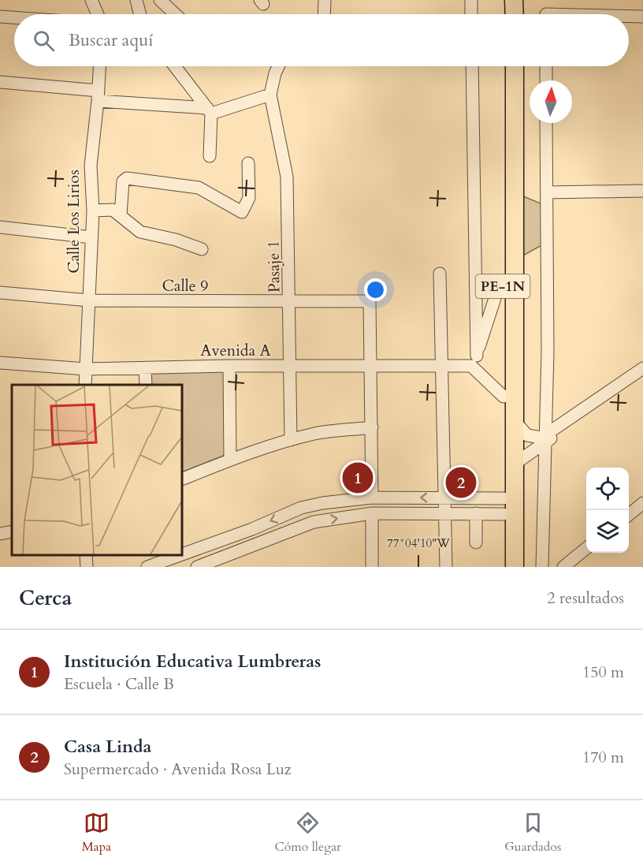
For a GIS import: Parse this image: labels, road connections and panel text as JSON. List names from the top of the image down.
{
  "streets": {
    "highway": ["PE-1N"],
    "street": [
      "Calle Los Lirios",
      "Pasaje 1",
      "Calle 9",
      "Avenida A"
    ]
  },
  "crossings": [
    ["Calle Los Lirios", "Calle 9"],
    ["Calle Los Lirios", "Avenida A"],
    ["Pasaje 1", "Calle 9"],
    ["Pasaje 1", "Avenida A"],
    ["Calle 9", "Avenida A"]
  ],
  "north": "top",
  "page": {
    "search": "Buscar aquí",
    "pins": ["1", "2"],
    "heading": ["Cerca", "2 resultados"],
    "list": [
      {
        "mark": "1",
        "name": "Institución Educativa Lumbreras",
        "note": "Escuela · Calle B",
        "value": "150 m"
      },
      {
        "mark": "2",
        "name": "Casa Linda",
        "note": "Supermercado · Avenida Rosa Luz",
        "value": "170 m"
      }
    ],
    "nav": ["Mapa", "Cómo llegar", "Guardados"]
  },
  "coordinates": ["77°04'10\"W"]
}
